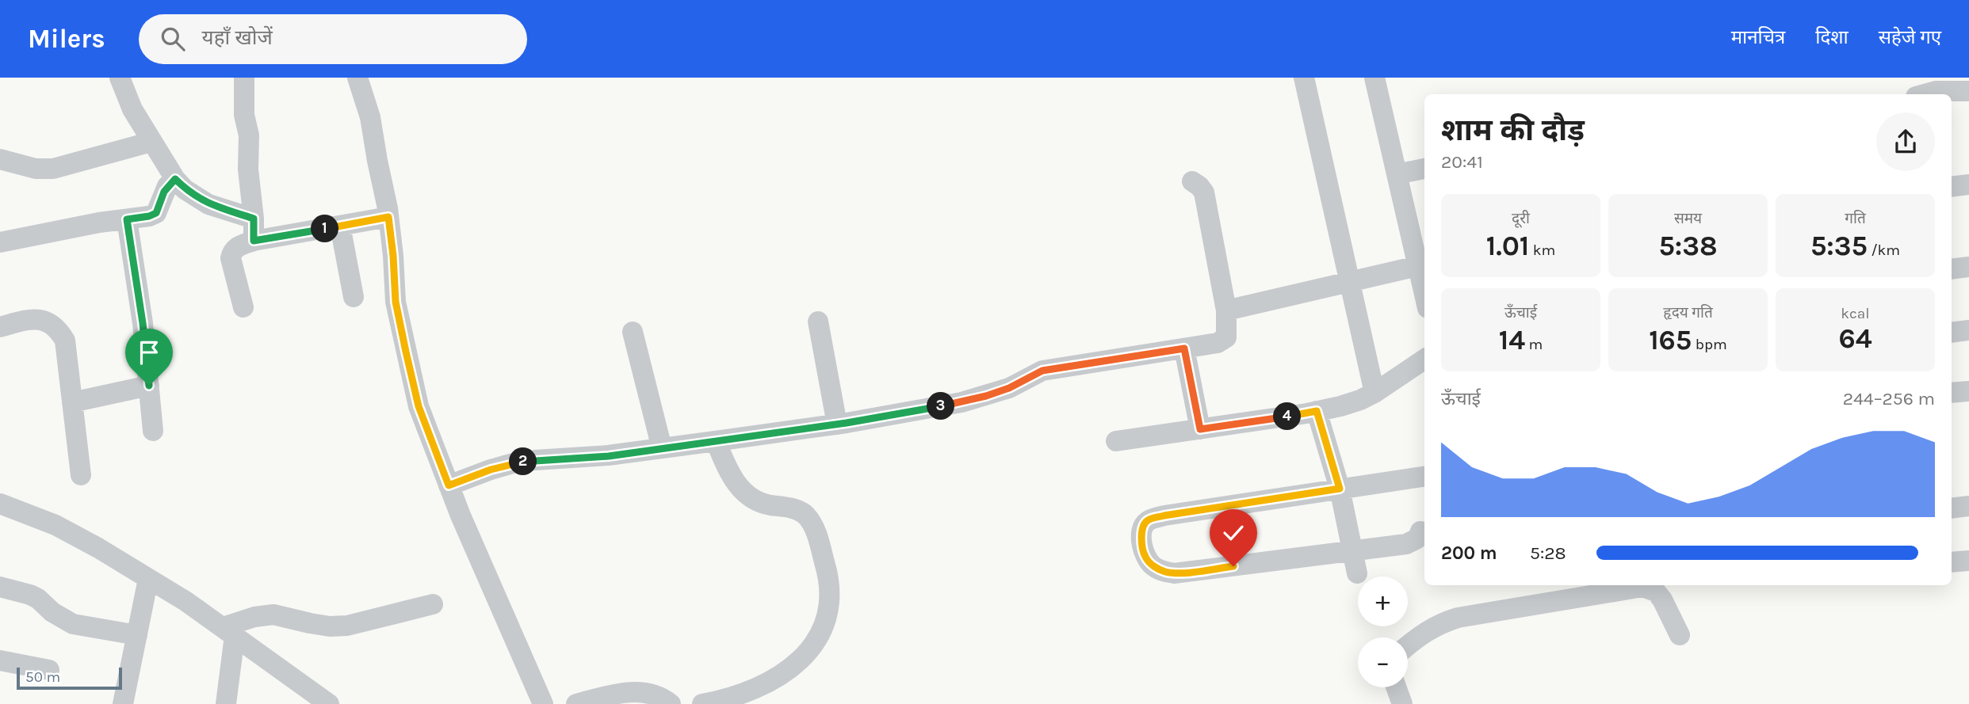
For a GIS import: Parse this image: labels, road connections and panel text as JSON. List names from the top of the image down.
{
  "scale_bar": "50 m",
  "page": {
    "header": "Milers",
    "search": "यहाँ खोजें",
    "nav": ["मानचित्र", "दिशा", "सहेजे गए"],
    "heading": ["शाम की दौड़", "20:41"],
    "stats": [
      ["दूरी", "1.01 km"],
      ["समय", "5:38"],
      ["गति", "5:35 /km"],
      ["ऊँचाई", "14 m"],
      ["हृदय गति", "165 bpm"],
      ["kcal", "64"]
    ],
    "pins": [
      "1",
      "3",
      "4",
      "2"
    ],
    "chart": ["ऊँचाई", "244–256 m"],
    "list": [
      {
        "name": "200 m",
        "note": "5:28"
      }
    ],
    "map_buttons": ["+", "−"],
    "scale": "50 m"
  }
}
